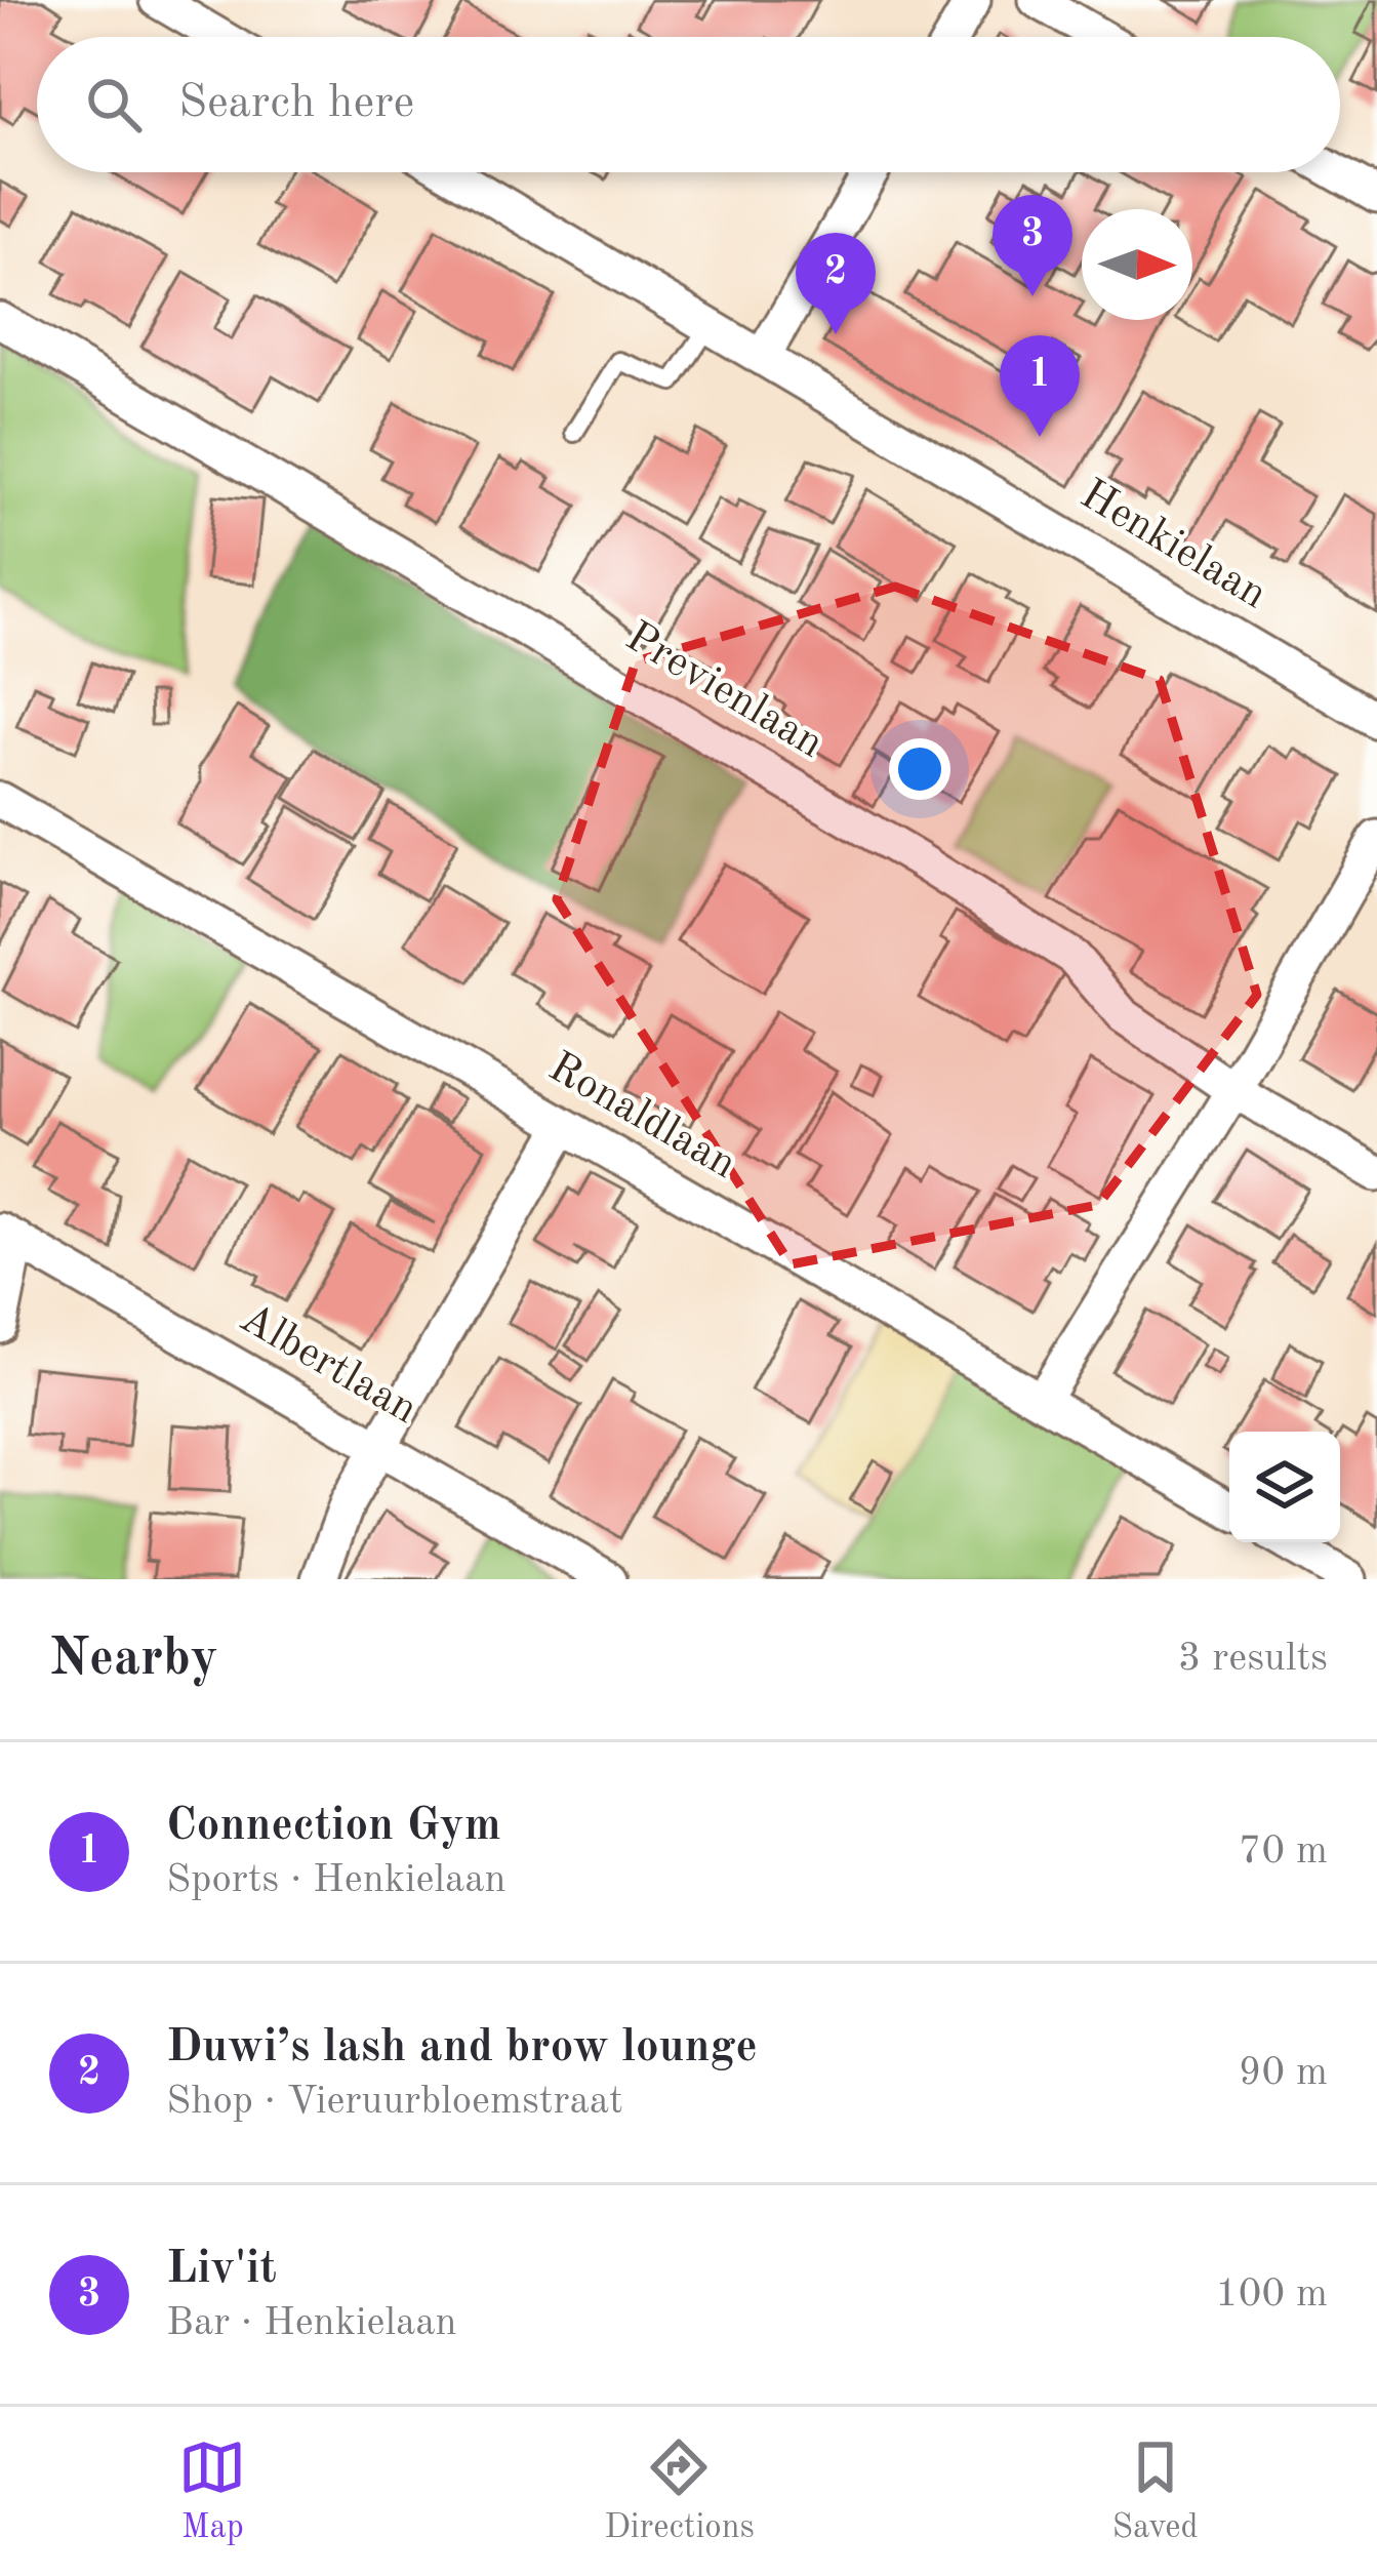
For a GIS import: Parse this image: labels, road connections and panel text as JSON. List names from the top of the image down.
{
  "streets": {
    "street": [
      "Henkielaan",
      "Previenlaan",
      "Ronaldlaan",
      "Albertlaan"
    ]
  },
  "north": "right",
  "page": {
    "search": "Search here",
    "pins": ["3", "2", "1"],
    "heading": ["Nearby", "3 results"],
    "list": [
      {
        "mark": "1",
        "name": "Connection Gym",
        "note": "Sports · Henkielaan",
        "value": "70 m"
      },
      {
        "mark": "2",
        "name": "Duwi’s lash and brow lounge",
        "note": "Shop · Vieruurbloemstraat",
        "value": "90 m"
      },
      {
        "mark": "3",
        "name": "Liv'it",
        "note": "Bar · Henkielaan",
        "value": "100 m"
      }
    ],
    "nav": ["Map", "Directions", "Saved"]
  }
}
